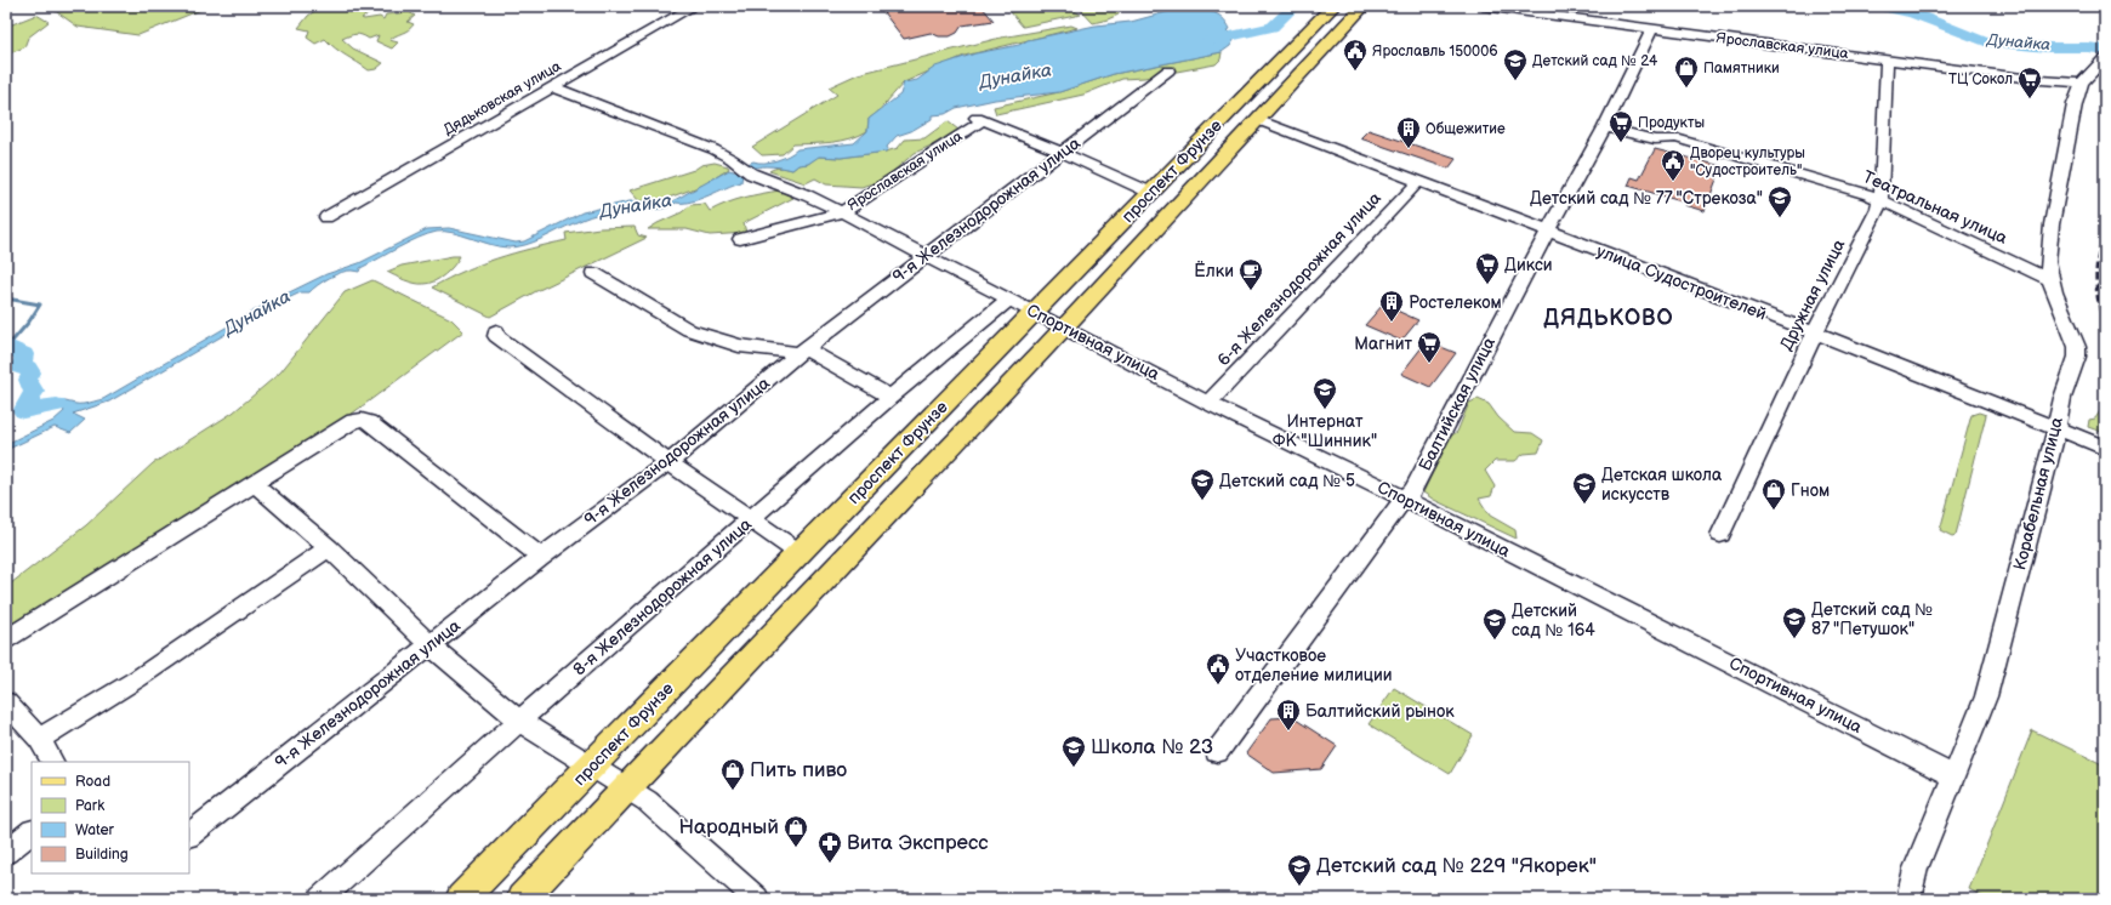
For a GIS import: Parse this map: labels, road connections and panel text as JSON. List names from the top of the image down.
{
  "streets": {
    "main road": ["проспект Фрунзе"],
    "street": [
      "Ярославская улица",
      "Дядьковская улица",
      "Театральная улица",
      "9-я Железнодорожная улица",
      "6-я Железнодорожная улица",
      "улица Судостроителей",
      "Дружная улица",
      "Спортивная улица",
      "Балтийская улица",
      "Корабельная улица",
      "8-я Железнодорожная улица"
    ]
  },
  "crossings": [
    ["Ярославская улица", "9-я Железнодорожная улица"],
    ["Ярославская улица", "Дружная улица"],
    ["Ярославская улица", "Спортивная улица"],
    ["Ярославская улица", "Балтийская улица"],
    ["Ярославская улица", "Корабельная улица"],
    ["Дядьковская улица", "Спортивная улица"],
    ["проспект Фрунзе", "улица Судостроителей"],
    ["проспект Фрунзе", "Спортивная улица"],
    ["Театральная улица", "Дружная улица"],
    ["Театральная улица", "Балтийская улица"],
    ["Театральная улица", "Корабельная улица"],
    ["9-я Железнодорожная улица", "Спортивная улица"],
    ["6-я Железнодорожная улица", "улица Судостроителей"],
    ["6-я Железнодорожная улица", "Спортивная улица"],
    ["улица Судостроителей", "Дружная улица"],
    ["улица Судостроителей", "Балтийская улица"],
    ["улица Судостроителей", "Корабельная улица"],
    ["Спортивная улица", "Балтийская улица"],
    ["Спортивная улица", "Корабельная улица"],
    ["Спортивная улица", "8-я Железнодорожная улица"]
  ],
  "districts": ["ДЯДЬКОВО"],
  "water": ["Дунайка"],
  "places": {
    "public building": ["Ярославль 150006", "Дворец культуры \"Судостроитель\"", "Участковое отделение милиции"],
    "school or university": [
      "Детский сад № 24",
      "Детский сад № 77 \"Стрекоза\"",
      "Интернат ФК \"Шинник\"",
      "Детский сад № 5",
      "Детская школа искусств",
      "Детский сад № 87 \"Петушок\"",
      "Детский сад № 164",
      "Школа № 23",
      "Детский сад № 229 \"Якорек\""
    ],
    "shop": [
      "Памятники",
      "Гном",
      "Пить пиво",
      "Народный"
    ],
    "supermarket": [
      "ТЦ Сокол",
      "Продукты",
      "Дикси",
      "Магнит"
    ],
    "building": ["Общежитие", "Ростелеком", "Балтийский рынок"],
    "cafe": ["Ёлки"],
    "pharmacy": ["Вита Экспресс"]
  },
  "legend": [
    "Road",
    "Park",
    "Water",
    "Building"
  ]
}
